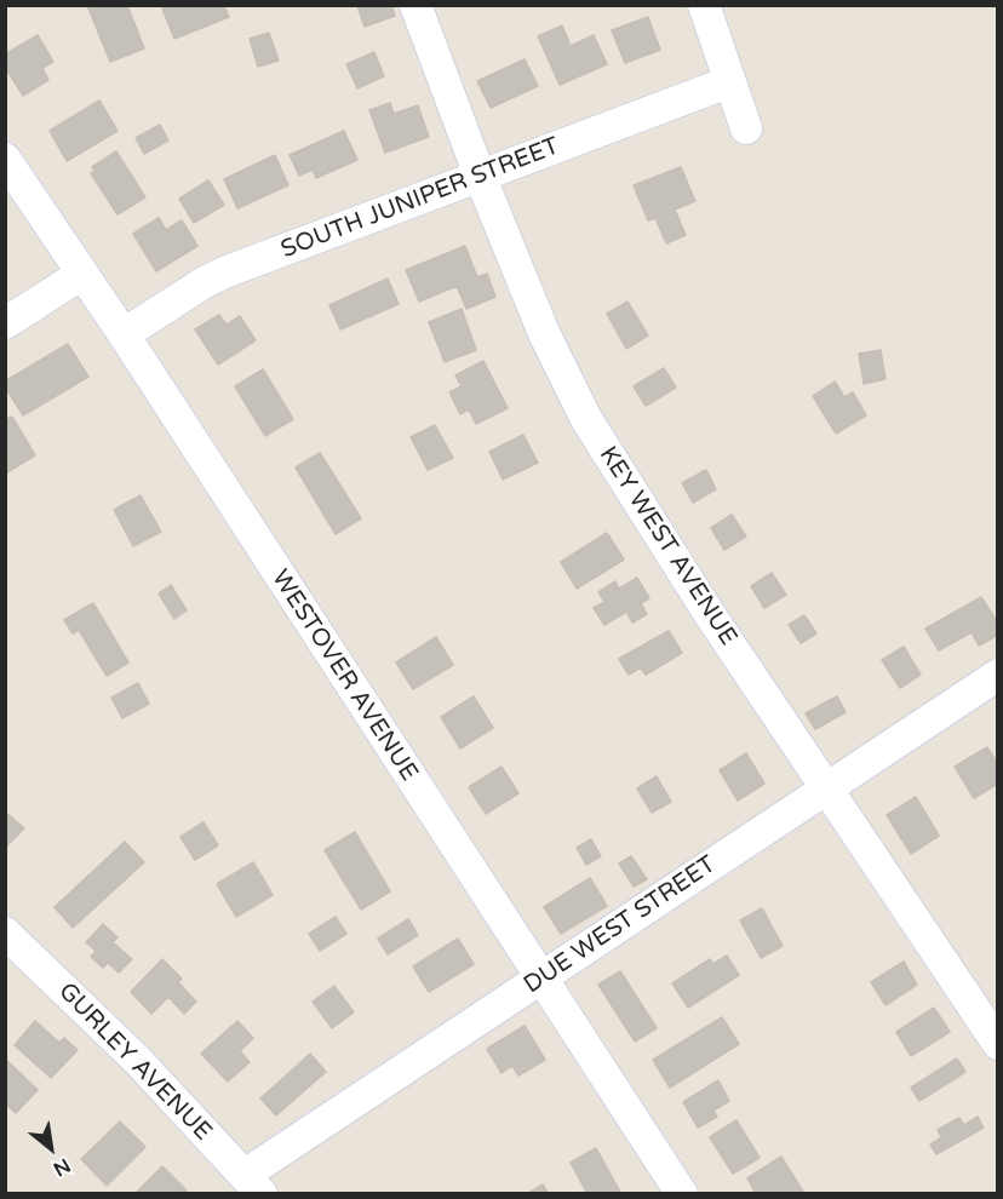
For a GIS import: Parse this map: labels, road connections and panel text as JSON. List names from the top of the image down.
{
  "streets": {
    "street": [
      "SOUTH JUNIPER STREET",
      "KEY WEST AVENUE",
      "WESTOVER AVENUE",
      "DUE WEST STREET",
      "GURLEY AVENUE"
    ]
  },
  "crossings": [
    ["SOUTH JUNIPER STREET", "KEY WEST AVENUE"],
    ["SOUTH JUNIPER STREET", "WESTOVER AVENUE"],
    ["KEY WEST AVENUE", "DUE WEST STREET"],
    ["WESTOVER AVENUE", "DUE WEST STREET"],
    ["DUE WEST STREET", "GURLEY AVENUE"]
  ],
  "north": "bottom right"
}
